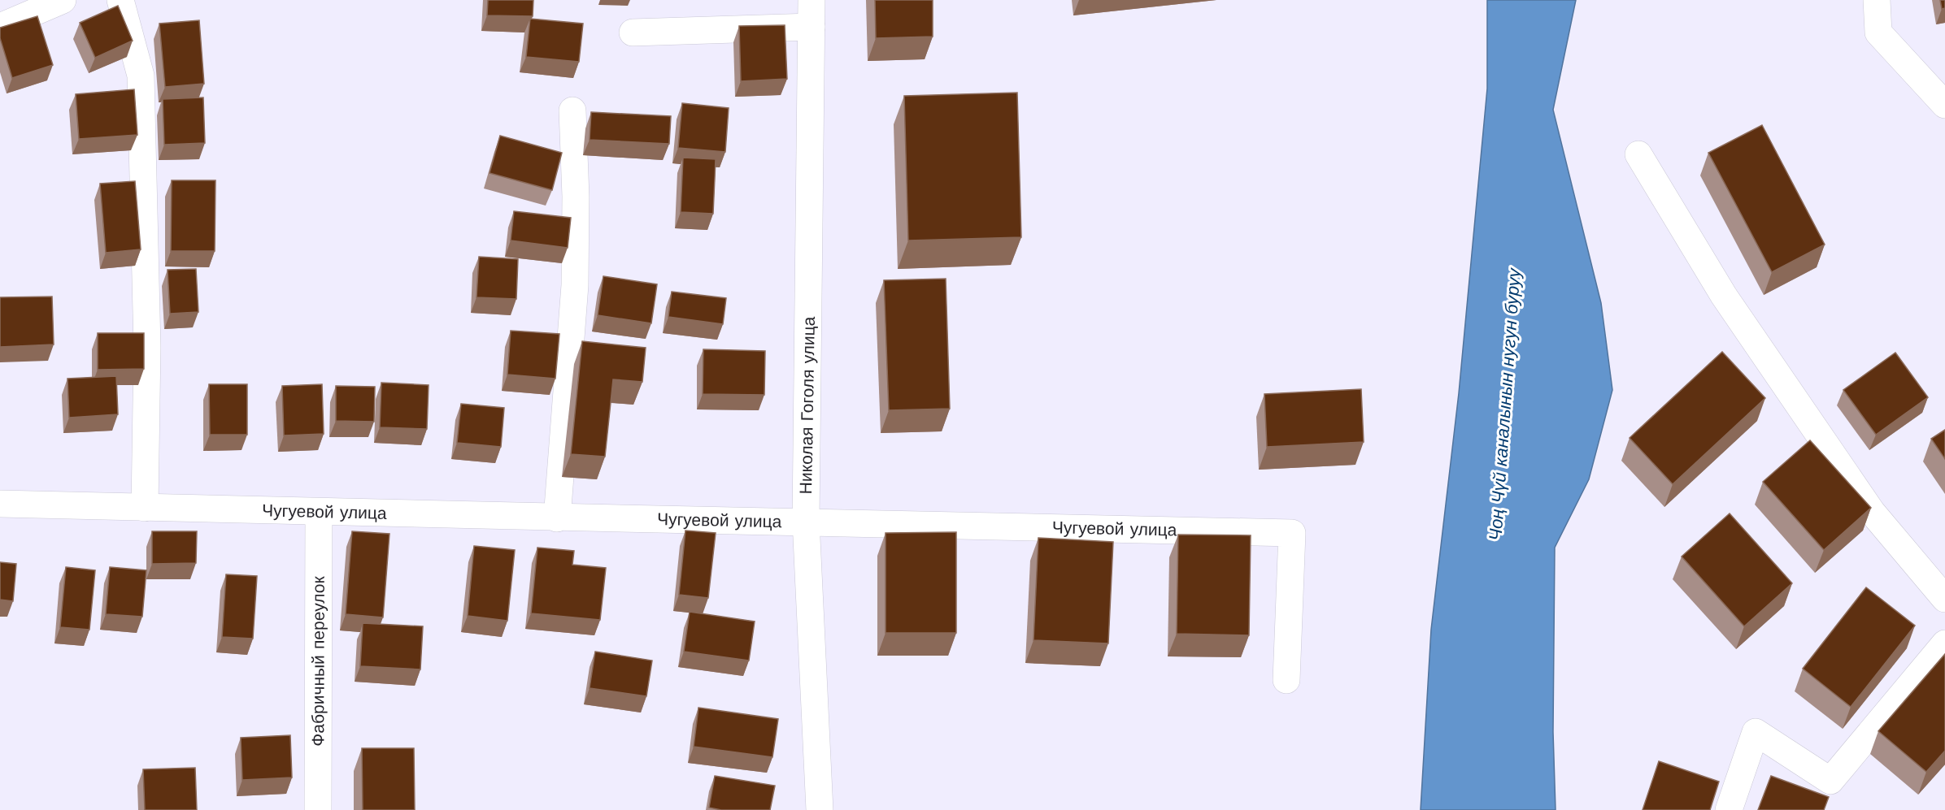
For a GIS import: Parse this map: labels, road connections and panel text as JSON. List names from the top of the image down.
{
  "streets": {
    "street": ["Николая Гоголя улица", "Чугуевой улица", "Фабричный переулок"]
  },
  "crossings": [
    ["Николая Гоголя улица", "Чугуевой улица"],
    ["Чугуевой улица", "Фабричный переулок"]
  ],
  "water": ["Чоң Чүй каналынын нугун буруу"]
}
